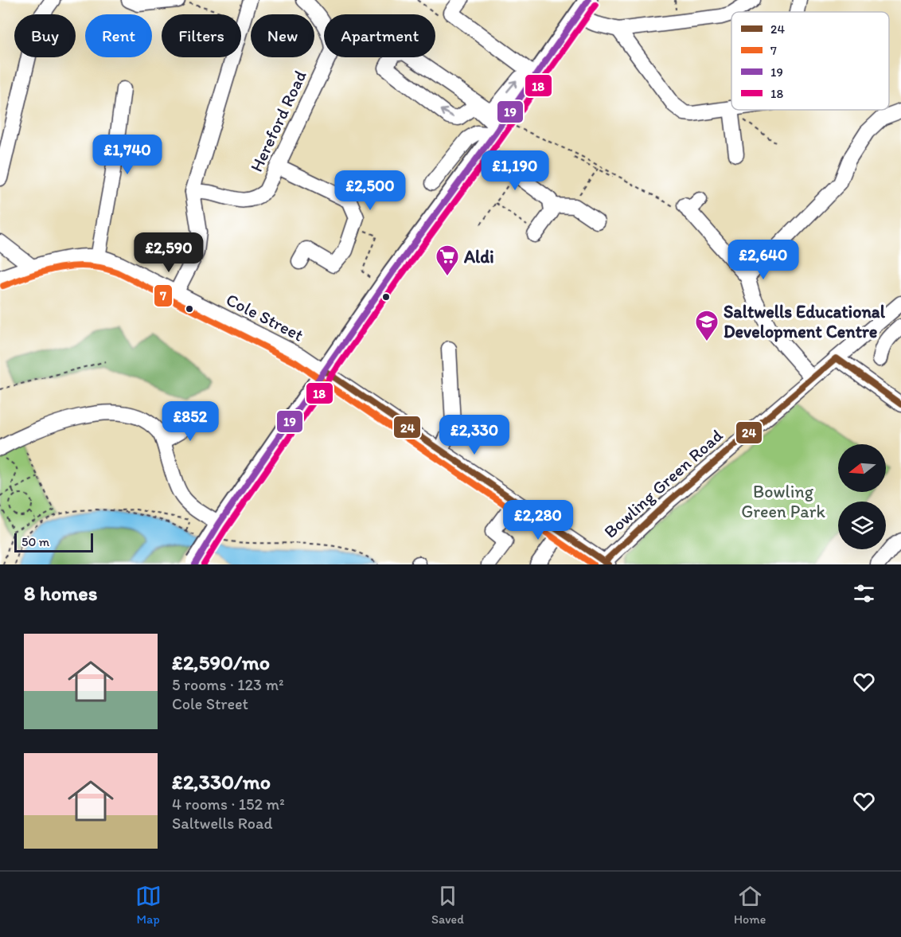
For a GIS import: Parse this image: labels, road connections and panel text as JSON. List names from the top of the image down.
{
  "streets": {
    "street": ["Hereford Road", "Cole Street", "Bowling Green Road"]
  },
  "crossings": [
    ["Cole Street", "Bowling Green Road"]
  ],
  "parks": ["Bowling Green Park"],
  "places": {
    "supermarket": ["Aldi"],
    "school or university": ["Saltwells Educational Development Centre"]
  },
  "lines": [
    "transit line 19",
    "transit line 18",
    "transit line 7",
    "transit line 24"
  ],
  "legend": [
    "24",
    "7",
    "19",
    "18"
  ],
  "scale_bar": "50 m",
  "north": "left",
  "page": {
    "chip": [
      "Buy",
      "Rent",
      "Filters",
      "New",
      "Apartment"
    ],
    "price": [
      "£1,740",
      "£1,190",
      "£2,500",
      "£2,590",
      "£2,640",
      "£852",
      "£2,330",
      "£2,280"
    ],
    "scale": "50 m",
    "heading": "8 homes",
    "list": [
      {
        "name": "£2,590/mo",
        "note": "5 rooms · 123 m² · Cole Street"
      },
      {
        "name": "£2,330/mo",
        "note": "4 rooms · 152 m² · Saltwells Road"
      }
    ],
    "tabs": ["Map", "Saved", "Home"]
  }
}
